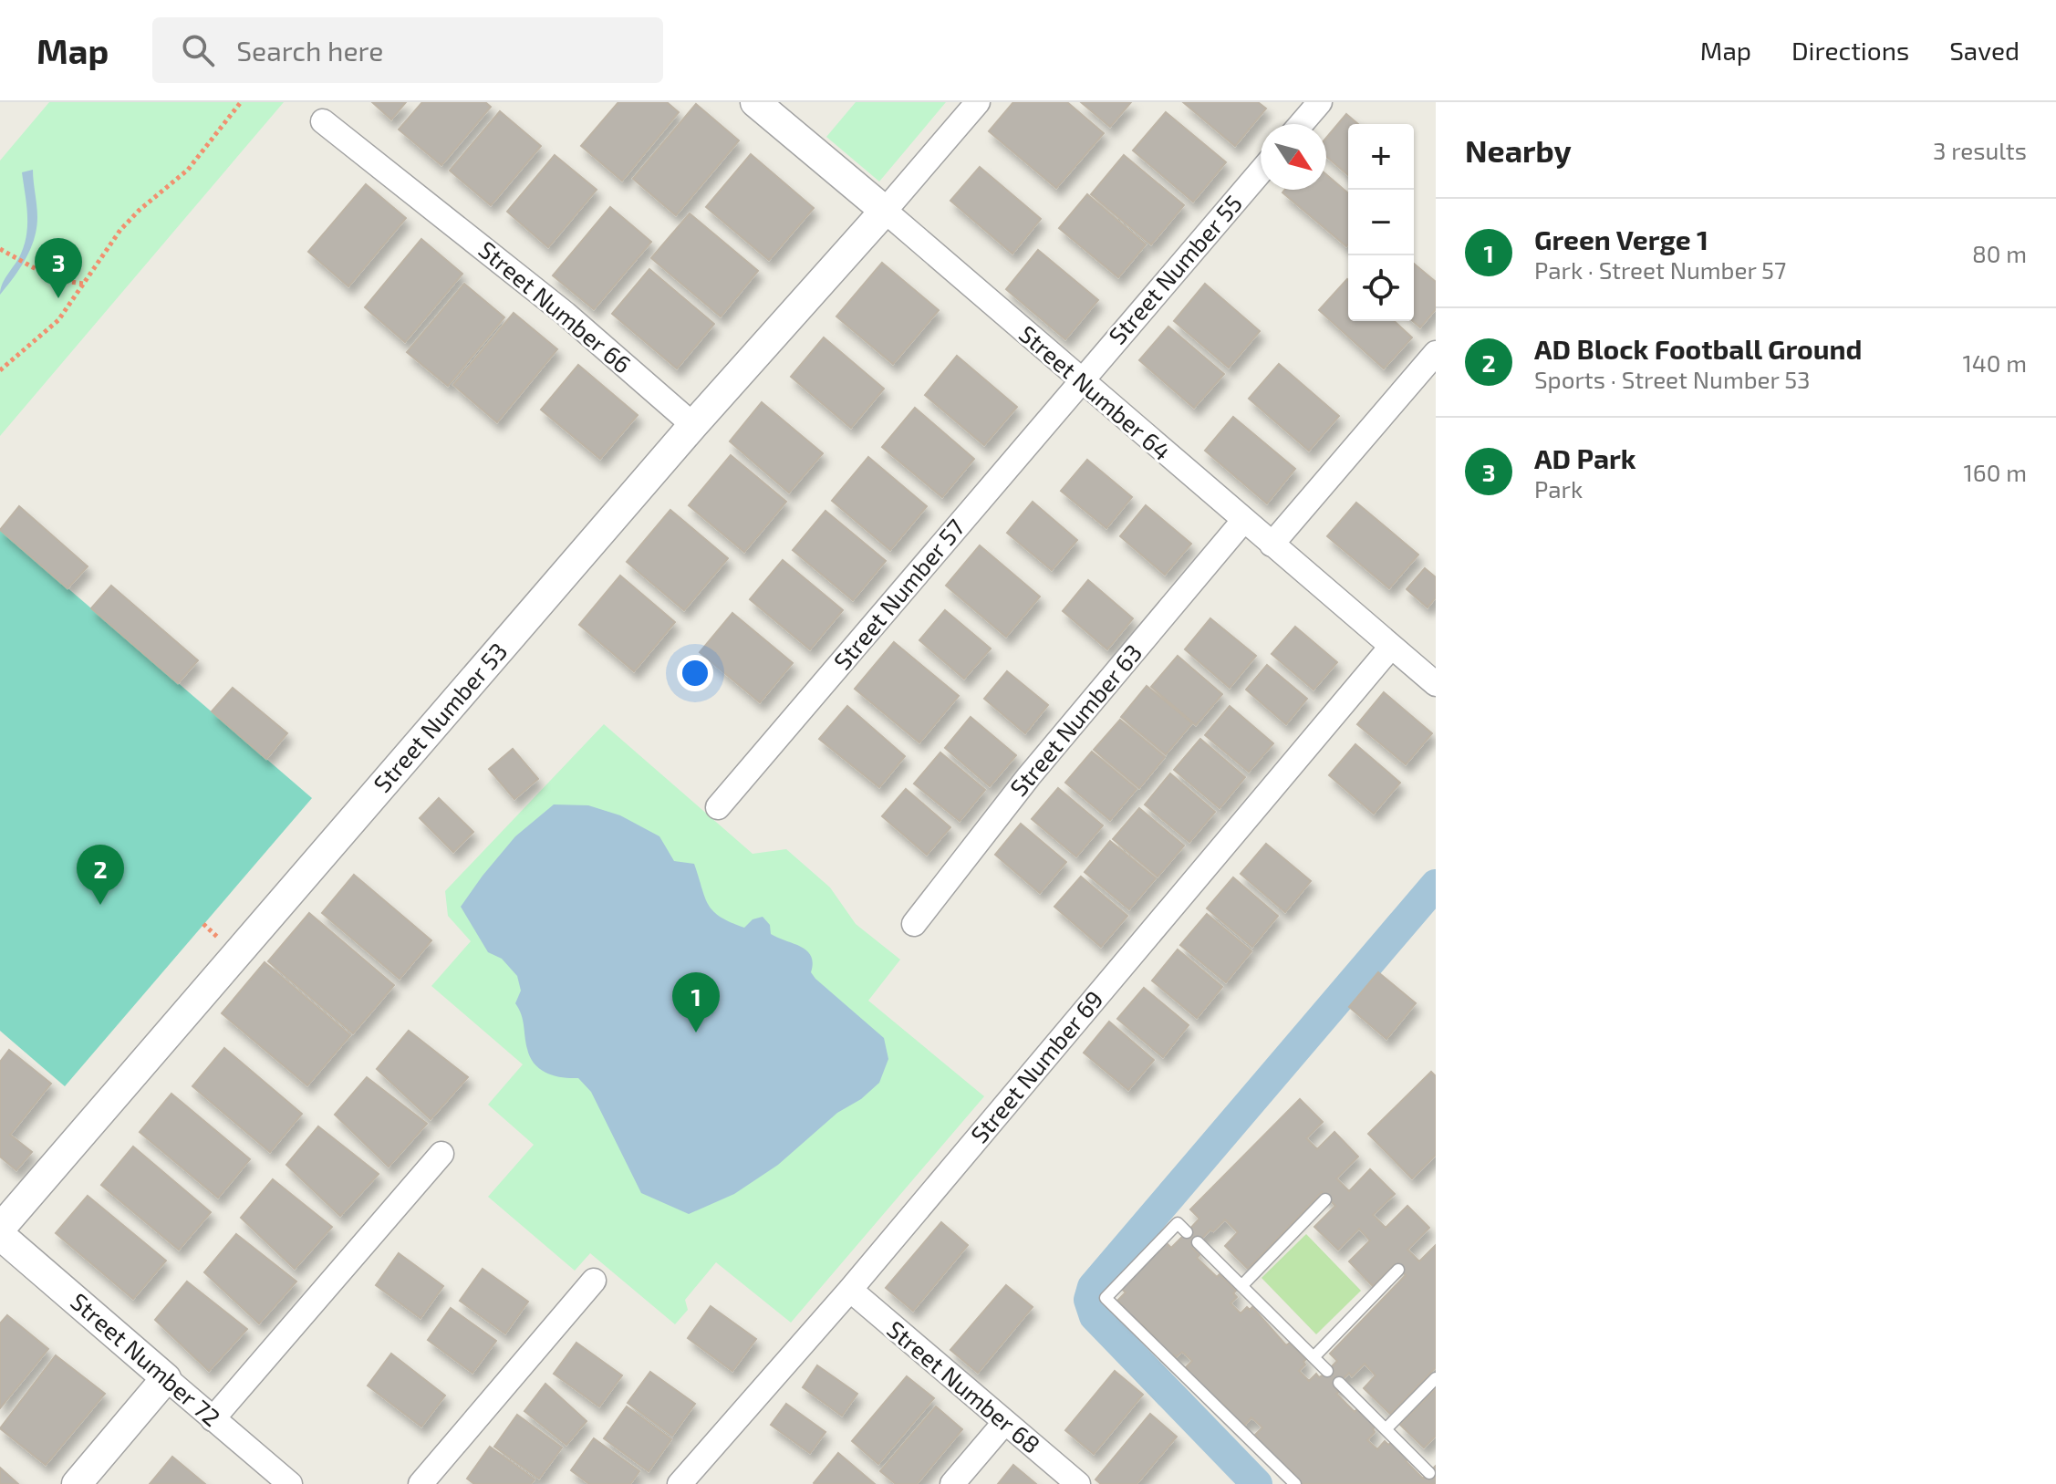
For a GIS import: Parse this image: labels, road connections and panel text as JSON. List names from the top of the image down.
{
  "streets": {
    "street": [
      "Street Number 55",
      "Street Number 66",
      "Street Number 64",
      "Street Number 57",
      "Street Number 53",
      "Street Number 63",
      "Street Number 69",
      "Street Number 72",
      "Street Number 68"
    ]
  },
  "crossings": [
    ["Street Number 55", "Street Number 64"],
    ["Street Number 55", "Street Number 57"],
    ["Street Number 66", "Street Number 53"],
    ["Street Number 64", "Street Number 57"],
    ["Street Number 64", "Street Number 53"],
    ["Street Number 64", "Street Number 63"],
    ["Street Number 64", "Street Number 69"],
    ["Street Number 69", "Street Number 68"]
  ],
  "north": "bottom right",
  "page": {
    "header": "Map",
    "search": "Search here",
    "nav": ["Map", "Directions", "Saved"],
    "heading": ["Nearby", "3 results"],
    "map_buttons": ["+", "−"],
    "list": [
      {
        "mark": "1",
        "name": "Green Verge 1",
        "note": "Park · Street Number 57",
        "value": "80 m"
      },
      {
        "mark": "2",
        "name": "AD Block Football Ground",
        "note": "Sports · Street Number 53",
        "value": "140 m"
      },
      {
        "mark": "3",
        "name": "AD Park",
        "note": "Park",
        "value": "160 m"
      }
    ],
    "pins": ["3", "2", "1"]
  }
}
